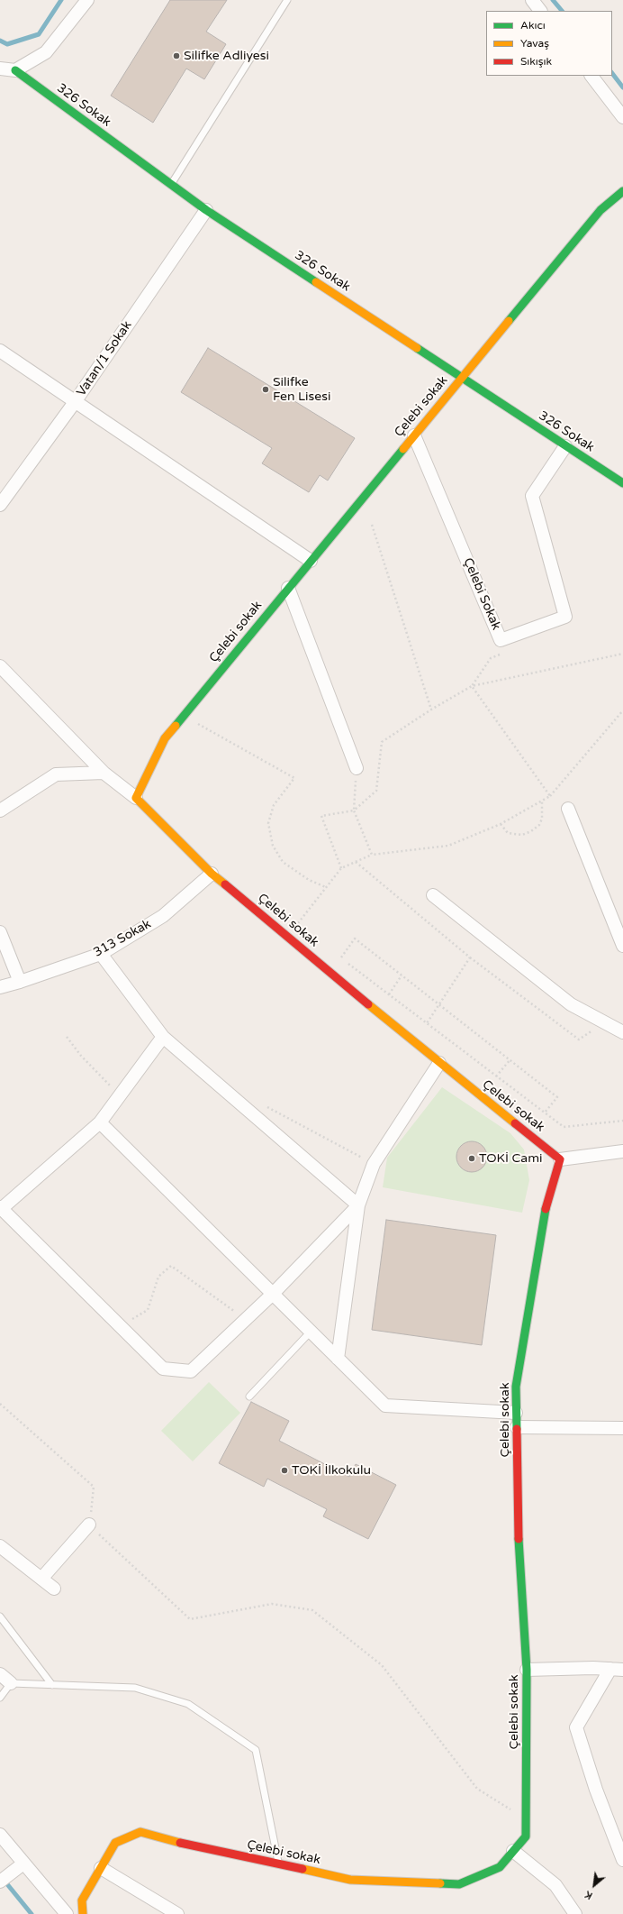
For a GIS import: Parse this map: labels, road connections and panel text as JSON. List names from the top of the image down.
{
  "streets": {
    "street": [
      "326 Sokak",
      "Vatan/1 Sokak",
      "Çelebi sokak",
      "Çelebi Sokak",
      "313 Sokak"
    ]
  },
  "crossings": [
    ["326 Sokak", "Vatan/1 Sokak"],
    ["326 Sokak", "Çelebi sokak"],
    ["326 Sokak", "Çelebi Sokak"],
    ["Çelebi sokak", "Çelebi Sokak"],
    ["Çelebi sokak", "313 Sokak"]
  ],
  "places": [
    "Silifke Adliyesi",
    "Silifke Fen Lisesi",
    "TOKİ Cami",
    "TOKİ İlkokulu"
  ],
  "legend": ["Akıcı", "Yavaş", "Sıkışık"],
  "north": "bottom left"
}
